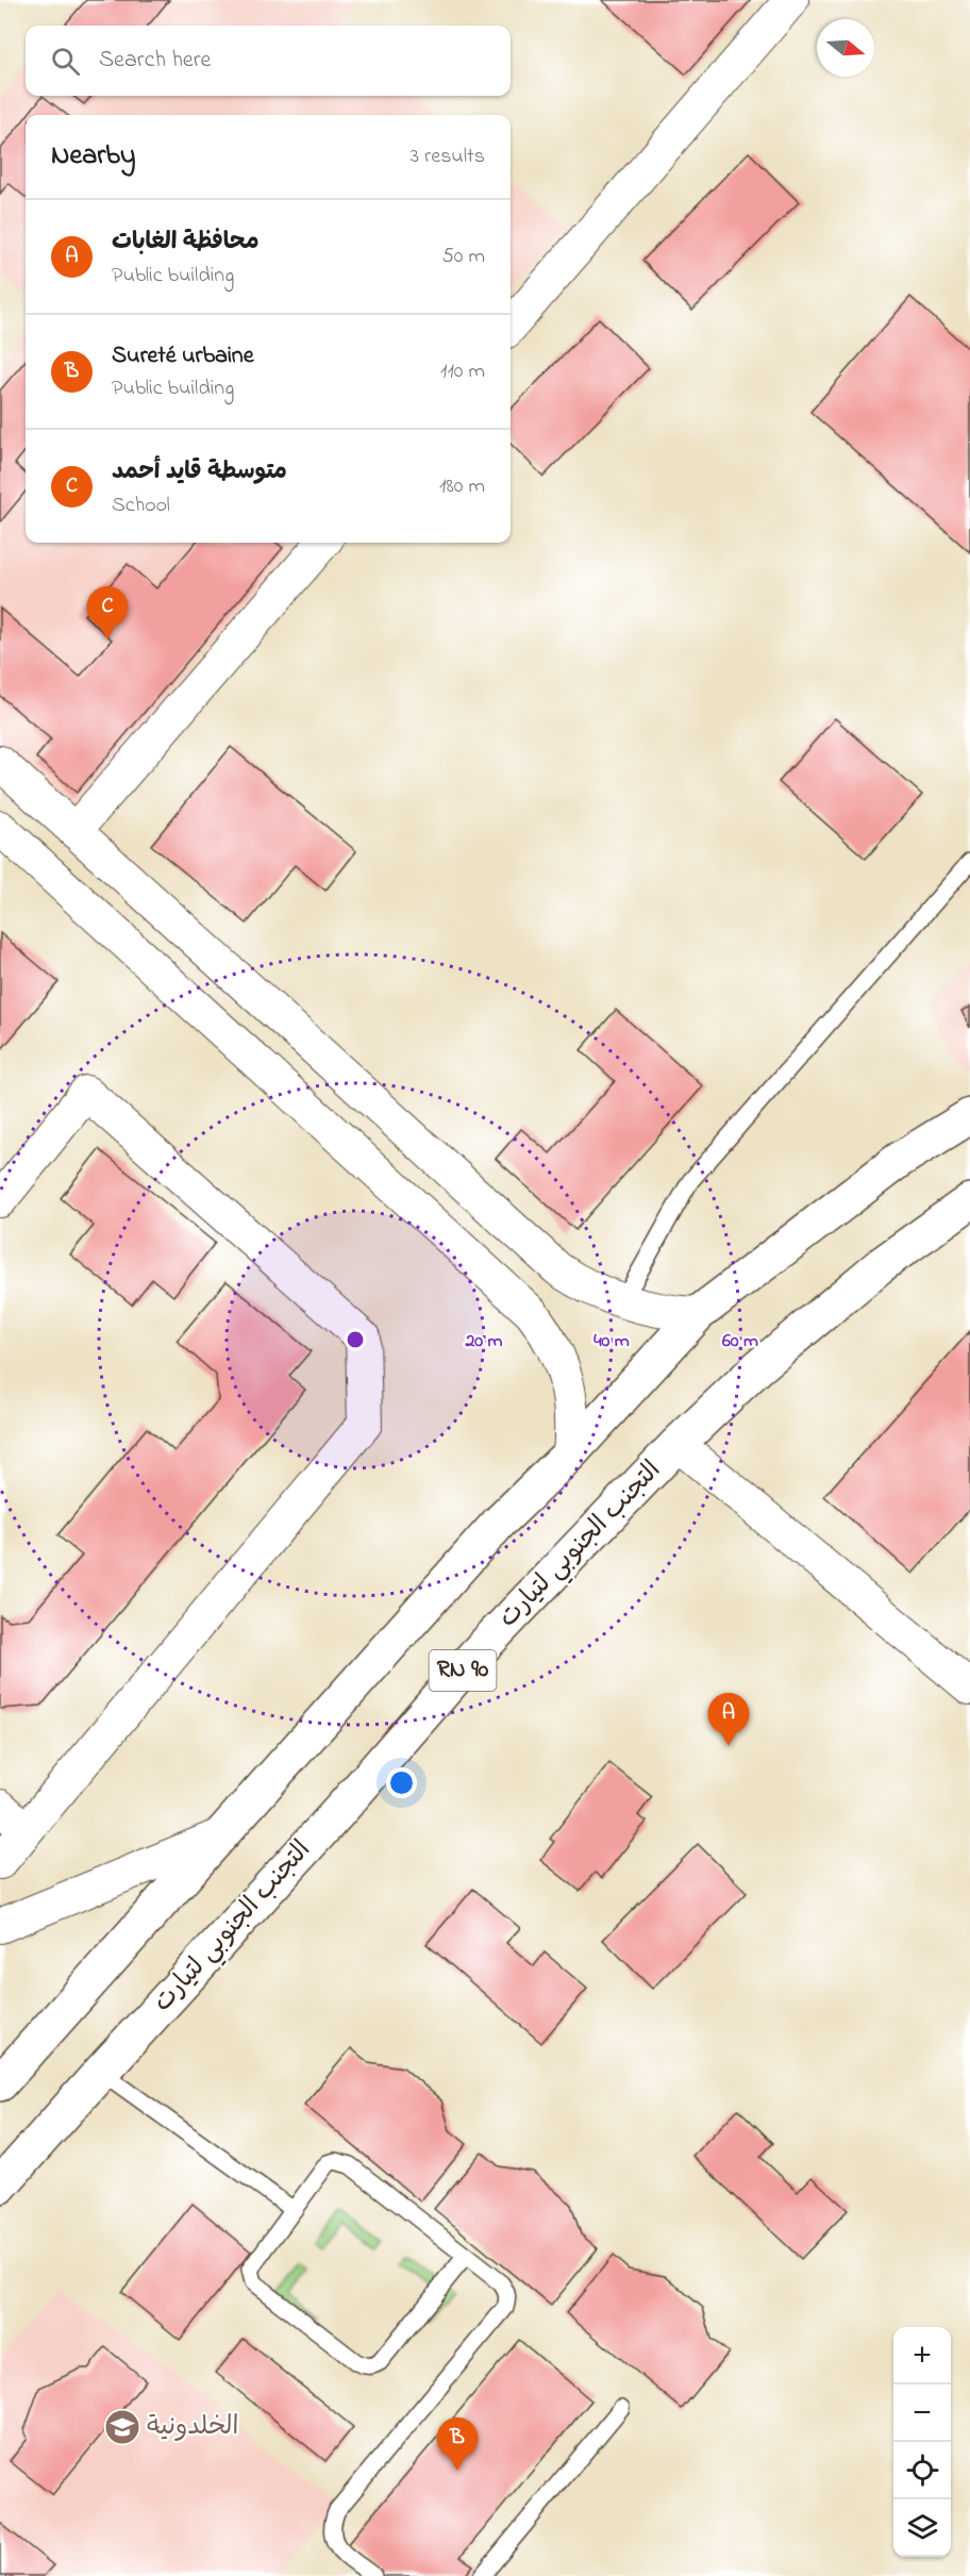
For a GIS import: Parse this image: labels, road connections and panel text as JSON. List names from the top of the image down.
{
  "streets": {
    "highway": ["التجنب الجنوبي لتيارت", "RN 90"]
  },
  "places": {
    "school or university": ["الخلدونية"]
  },
  "north": "right",
  "page": {
    "search": "Search here",
    "heading": ["Nearby", "3 results"],
    "list": [
      {
        "mark": "A",
        "name": "محافظة الغابات",
        "note": "Public building",
        "value": "50 m"
      },
      {
        "mark": "B",
        "name": "Sureté urbaine",
        "note": "Public building",
        "value": "110 m"
      },
      {
        "mark": "C",
        "name": "متوسطة قايد أحمد",
        "note": "School",
        "value": "180 m"
      }
    ],
    "pins": ["C", "A", "B"],
    "map_buttons": ["+", "−"]
  },
  "rings": ["20 m", "40 m", "60 m"]
}
